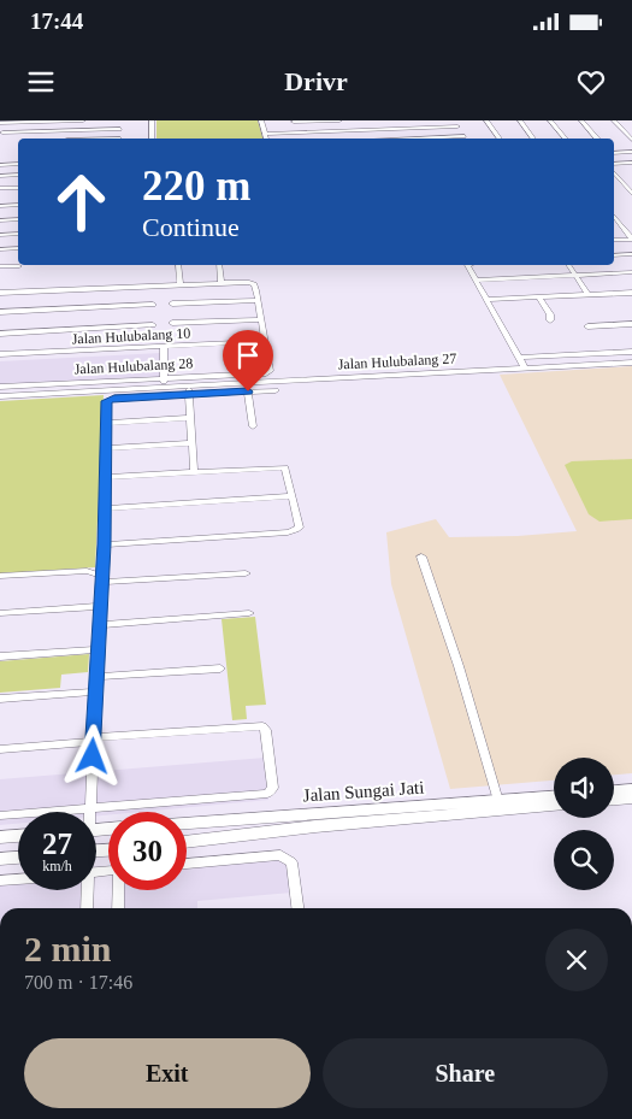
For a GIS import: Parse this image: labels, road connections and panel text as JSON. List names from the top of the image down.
{
  "streets": {
    "main road": ["Jalan Sungai Jati"],
    "street": ["Jalan Hulubalang 10", "Jalan Hulubalang 27", "Jalan Hulubalang 28"]
  },
  "crossings": [
    ["Jalan Hulubalang 10", "Jalan Hulubalang 28"]
  ],
  "page": {
    "status": "17:44",
    "header": "Drivr",
    "turn": ["220 m", "Continue"],
    "speed": "27 km/h",
    "limit": "30",
    "heading": ["2 min", "700 m · 17:46"],
    "buttons": ["Exit", "Share"]
  }
}
